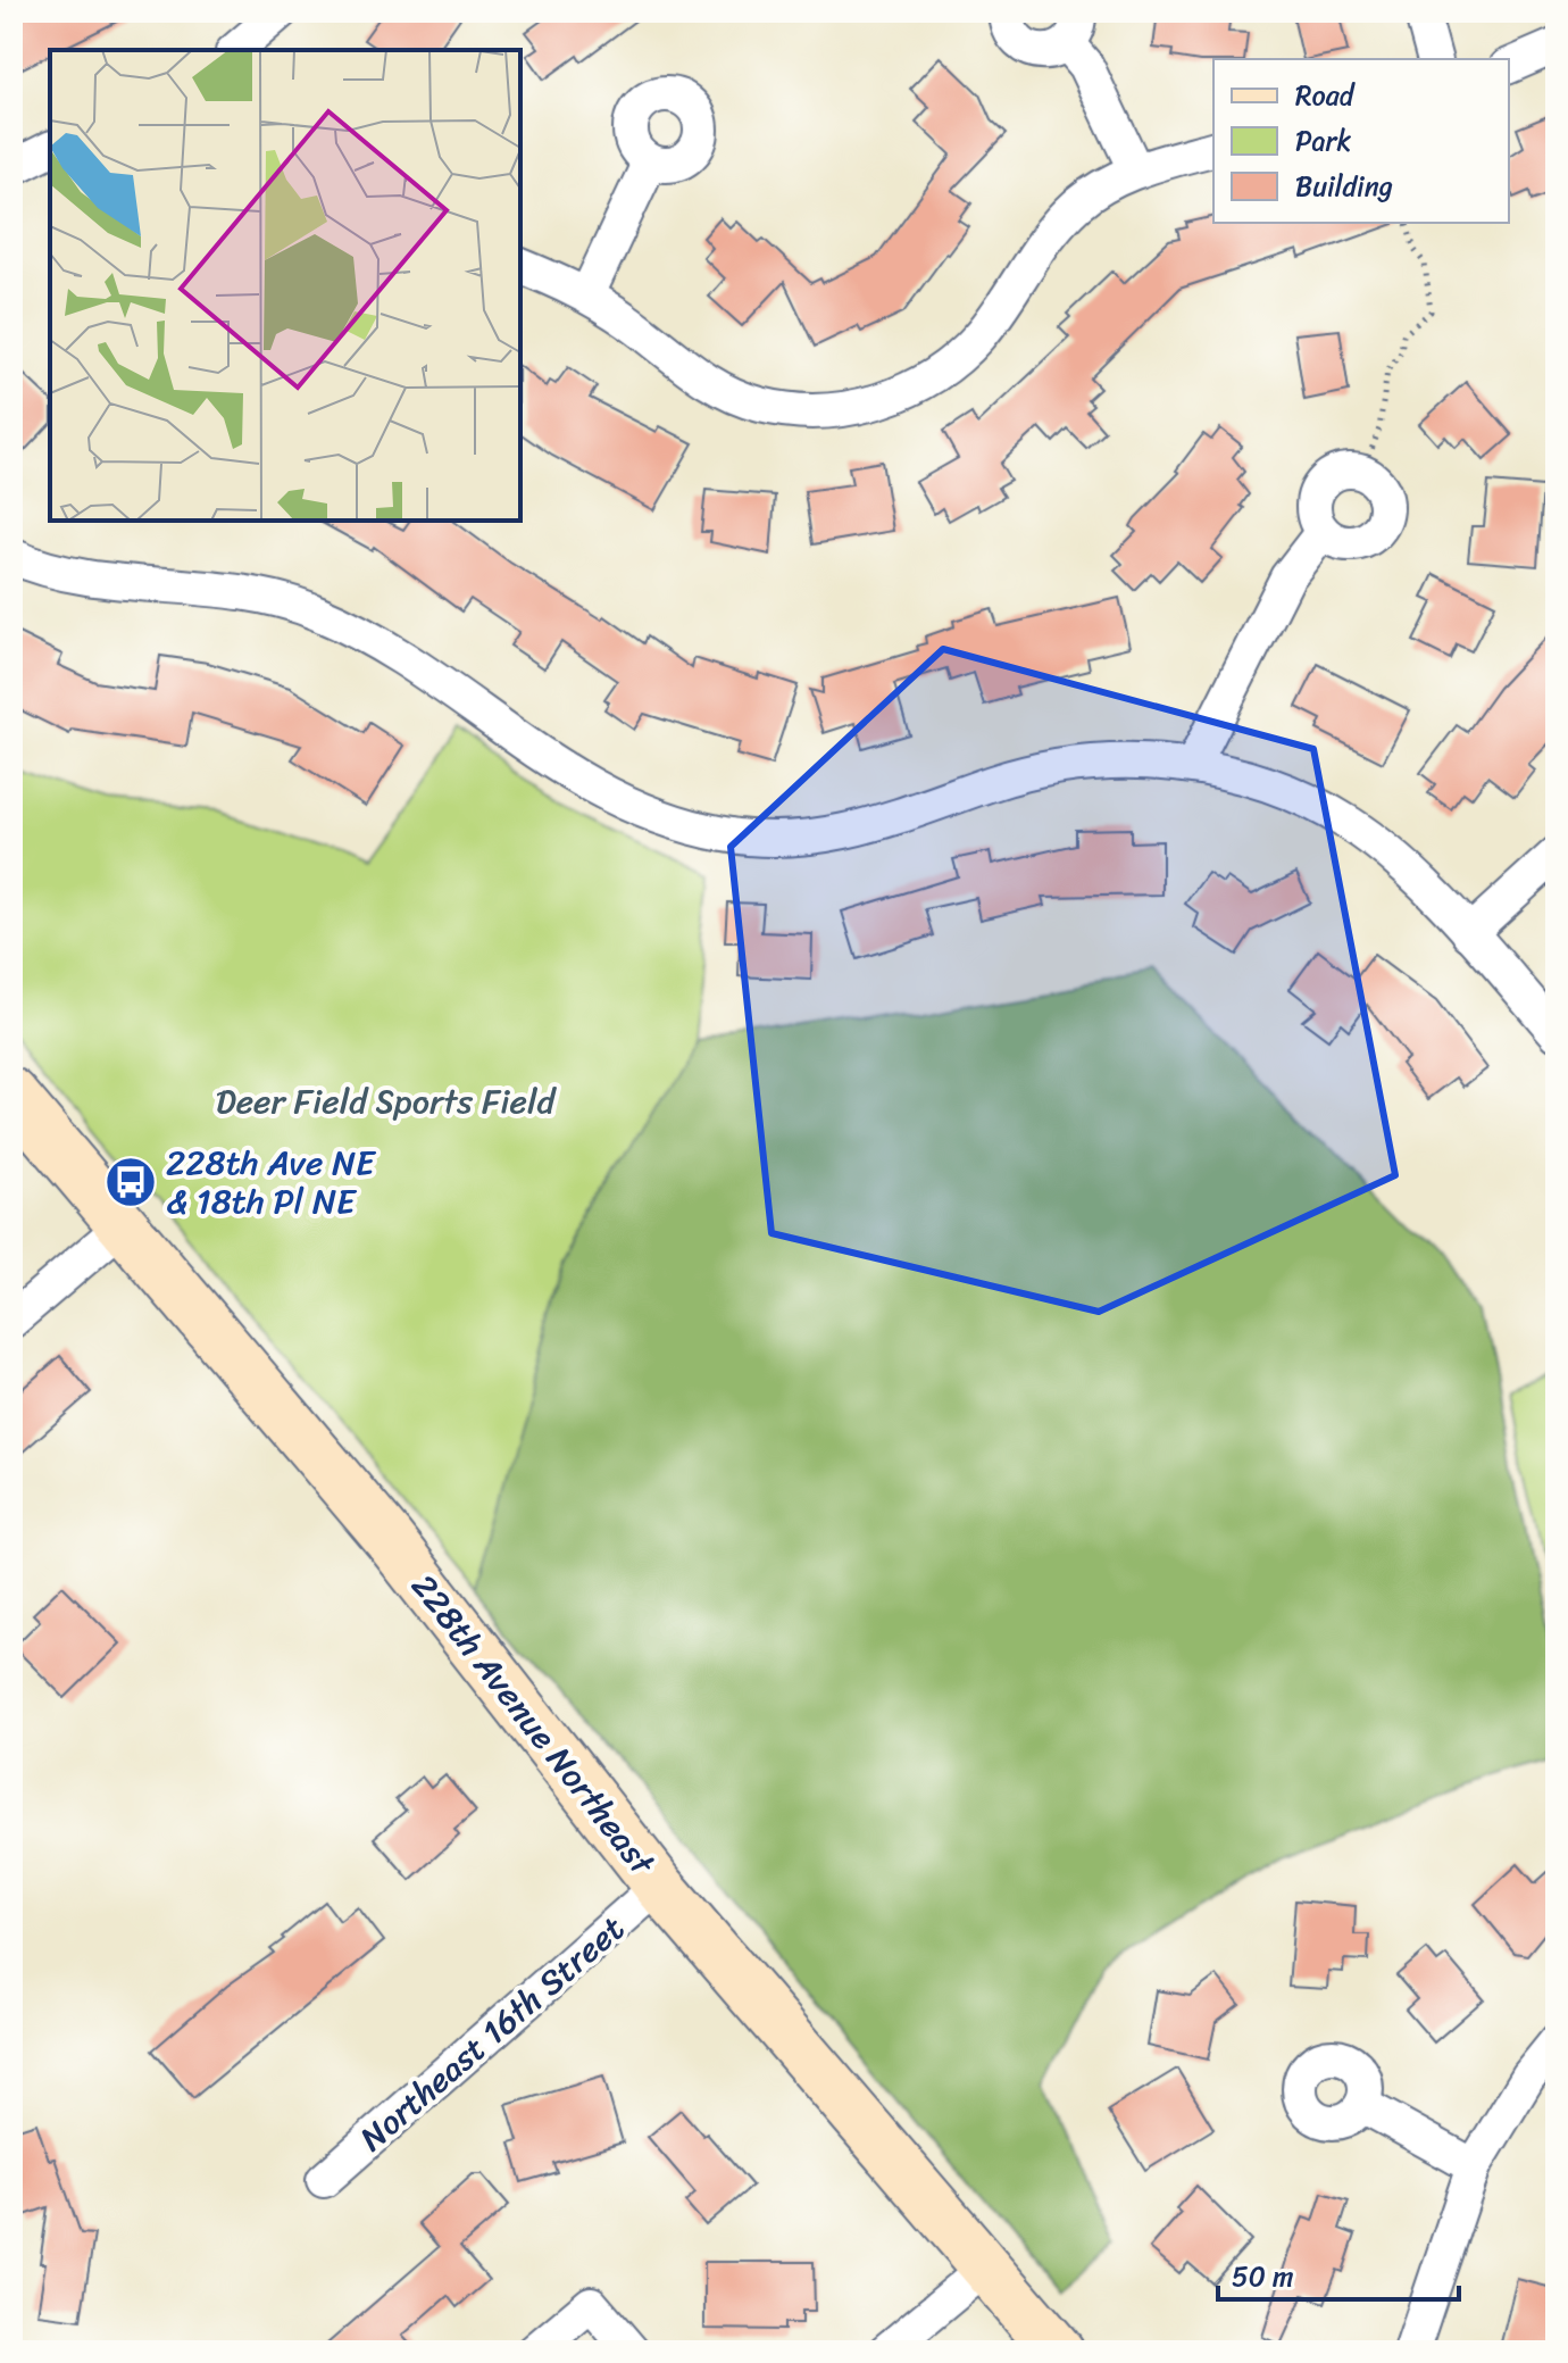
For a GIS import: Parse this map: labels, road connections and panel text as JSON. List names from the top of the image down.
{
  "streets": {
    "main road": ["228th Avenue Northeast"],
    "street": ["Northeast 16th Street"]
  },
  "crossings": [
    ["228th Avenue Northeast", "Northeast 16th Street"]
  ],
  "parks": ["Deer Field Sports Field"],
  "places": {
    "bus stop": ["228th Ave NE & 18th Pl NE"]
  },
  "legend": ["Road", "Park", "Building"],
  "scale_bar": "50 m"
}
